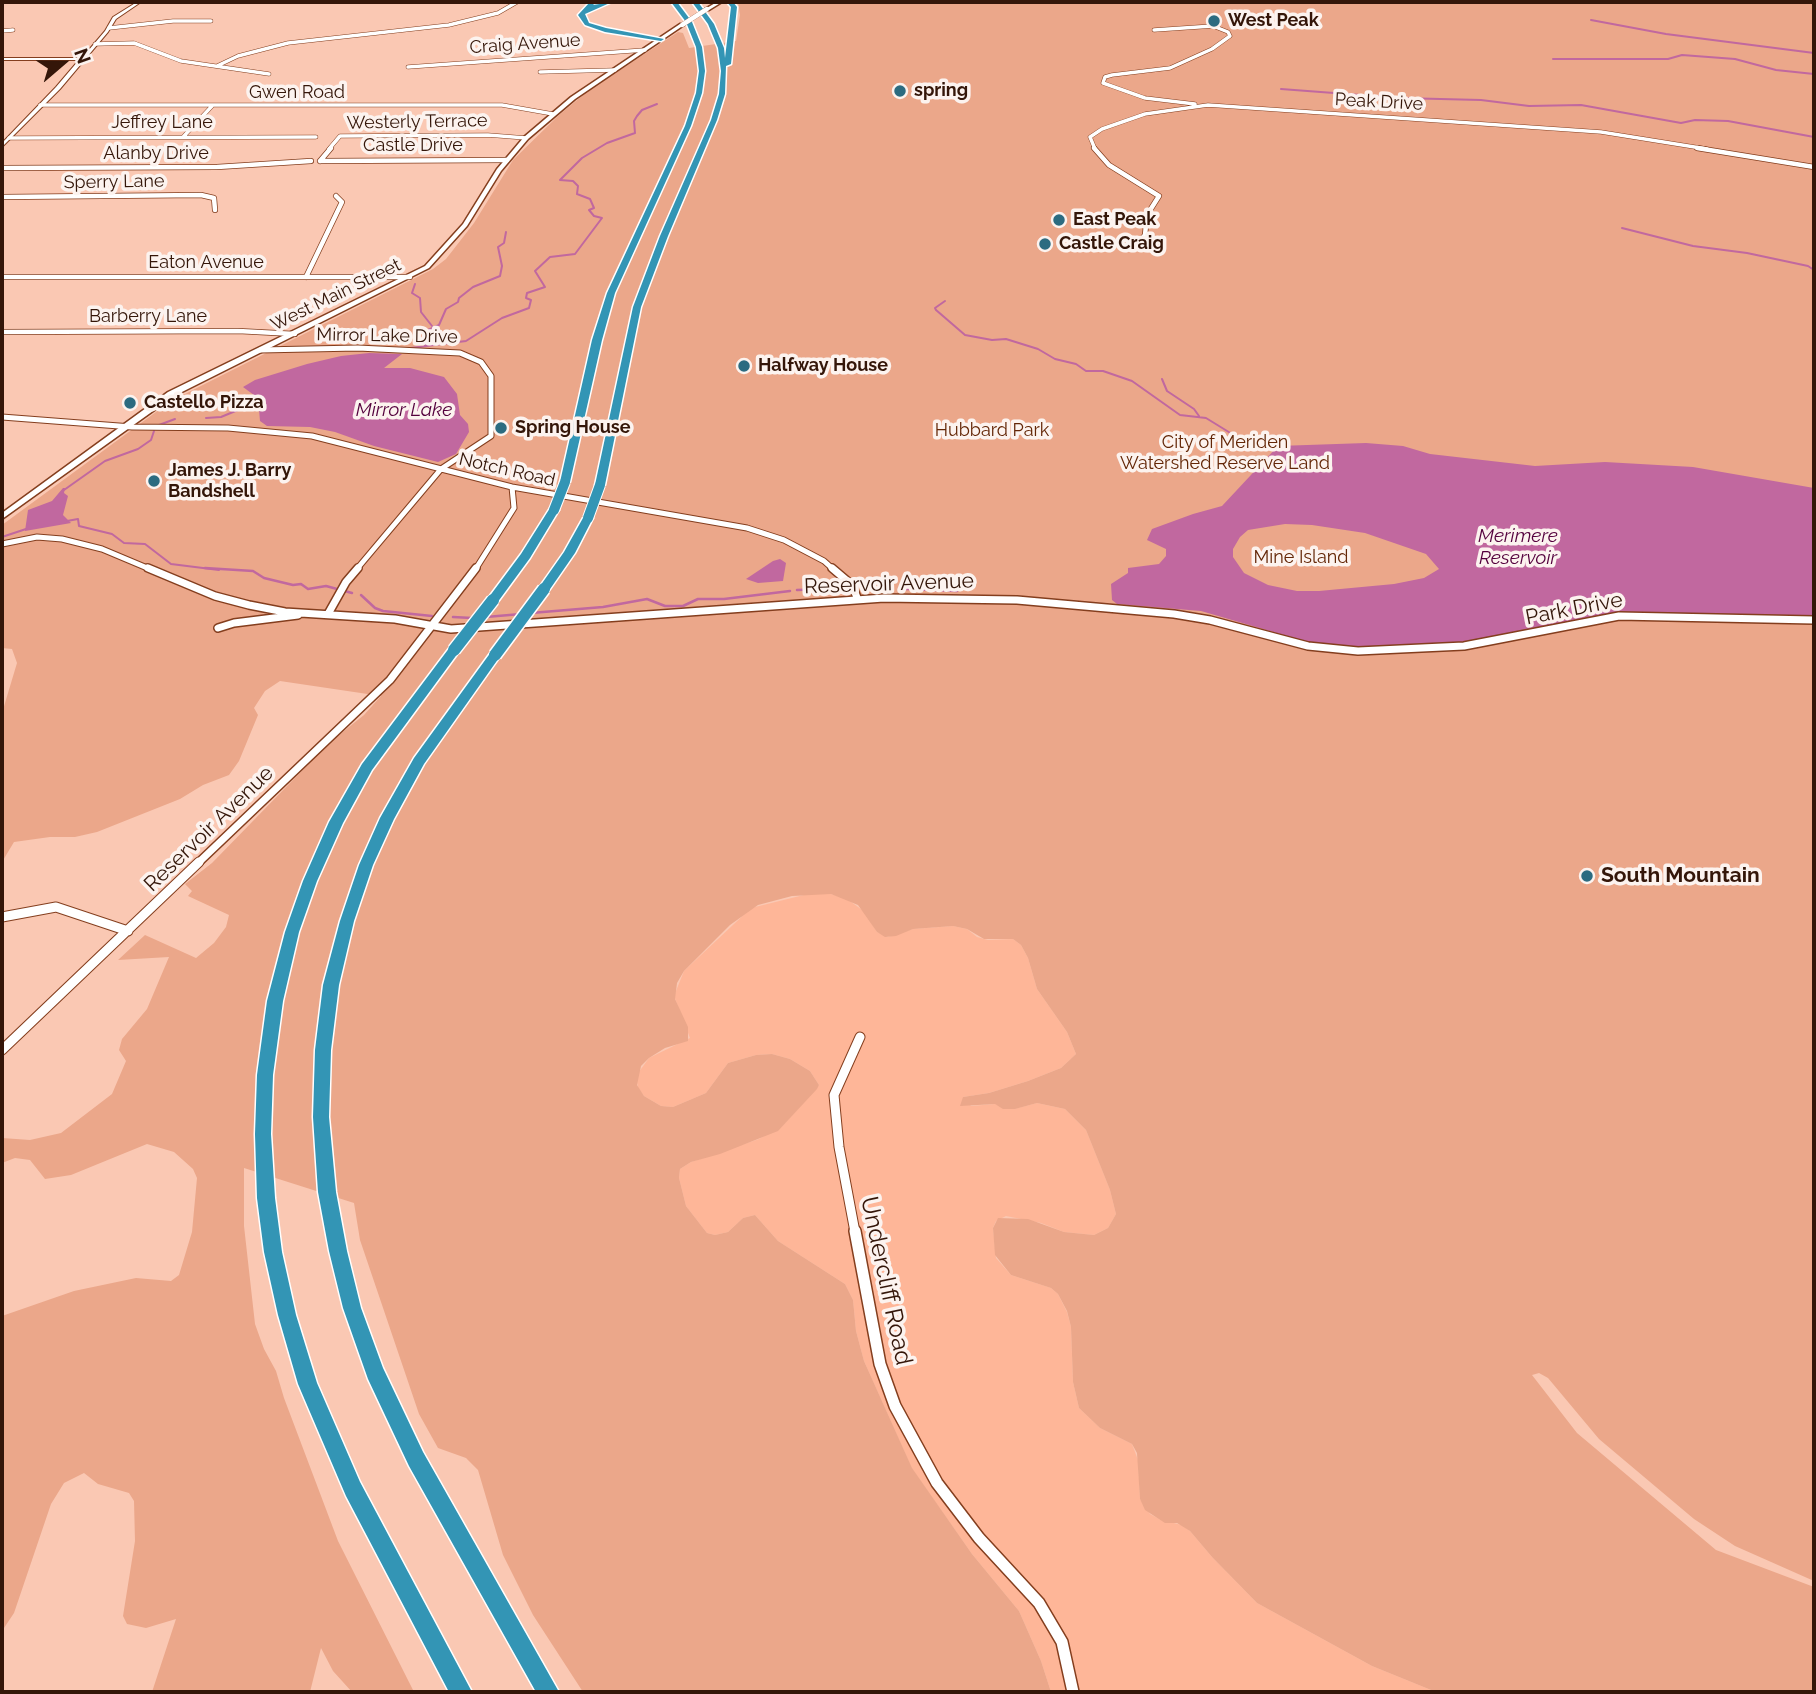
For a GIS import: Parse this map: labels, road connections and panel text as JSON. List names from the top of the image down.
{
  "streets": {
    "main road": ["West Main Street"],
    "street": [
      "Craig Avenue",
      "Gwen Road",
      "Peak Drive",
      "Westerly Terrace",
      "Jeffrey Lane",
      "Castle Drive",
      "Alanby Drive",
      "Sperry Lane",
      "Eaton Avenue",
      "Barberry Lane",
      "Mirror Lake Drive",
      "Notch Road",
      "Reservoir Avenue",
      "Park Drive",
      "Undercliff Road"
    ]
  },
  "crossings": [
    ["Craig Avenue", "West Main Street"],
    ["Gwen Road", "West Main Street"],
    ["Westerly Terrace", "Castle Drive"],
    ["Westerly Terrace", "West Main Street"],
    ["Castle Drive", "West Main Street"],
    ["Eaton Avenue", "West Main Street"],
    ["West Main Street", "Barberry Lane"],
    ["West Main Street", "Mirror Lake Drive"],
    ["West Main Street", "Notch Road"],
    ["Mirror Lake Drive", "Notch Road"],
    ["Notch Road", "Reservoir Avenue"],
    ["Reservoir Avenue", "Park Drive"]
  ],
  "water": ["Mirror Lake", "Merimere Reservoir"],
  "parks": ["Hubbard Park", "City of Meriden Watershed Reserve Land", "Mine Island"],
  "places": [
    "West Peak",
    "spring",
    "East Peak",
    "Castle Craig",
    "Halfway House",
    "Castello Pizza",
    "Spring House",
    "James J. Barry Bandshell",
    "South Mountain"
  ],
  "north": "right"
}
